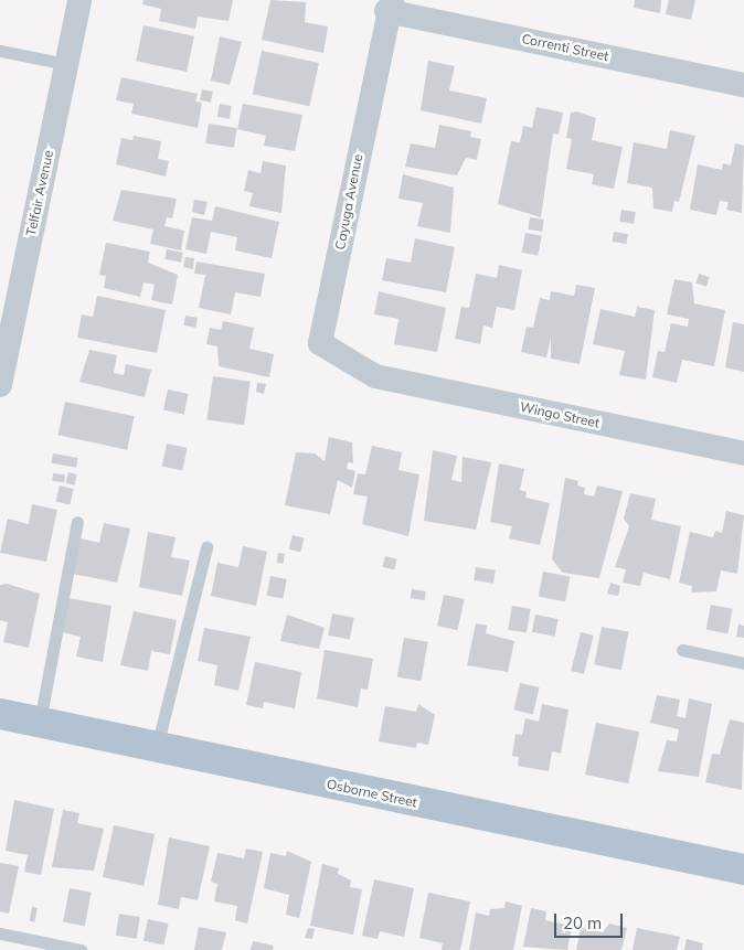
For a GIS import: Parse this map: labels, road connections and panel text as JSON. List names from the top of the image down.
{
  "streets": {
    "main road": ["Osborne Street"],
    "street": [
      "Correnti Street",
      "Telfair Avenue",
      "Cayuga Avenue",
      "Wingo Street"
    ]
  },
  "crossings": [
    ["Correnti Street", "Cayuga Avenue"],
    ["Cayuga Avenue", "Wingo Street"]
  ],
  "scale_bar": "20 m"
}
